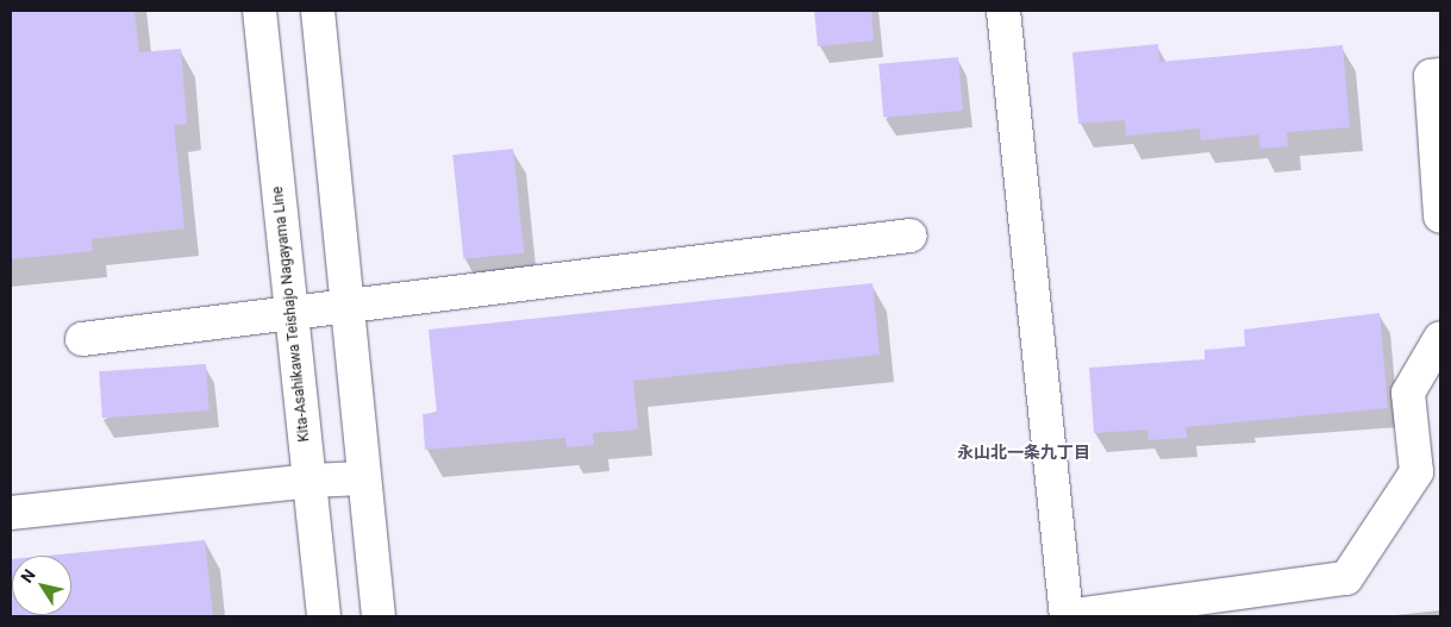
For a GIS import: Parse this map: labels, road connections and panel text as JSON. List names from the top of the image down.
{
  "streets": {
    "main road": ["Kita-Asahikawa Teishajo Nagayama Line"]
  },
  "districts": ["永山北一条九丁目"],
  "north": "top left"
}
